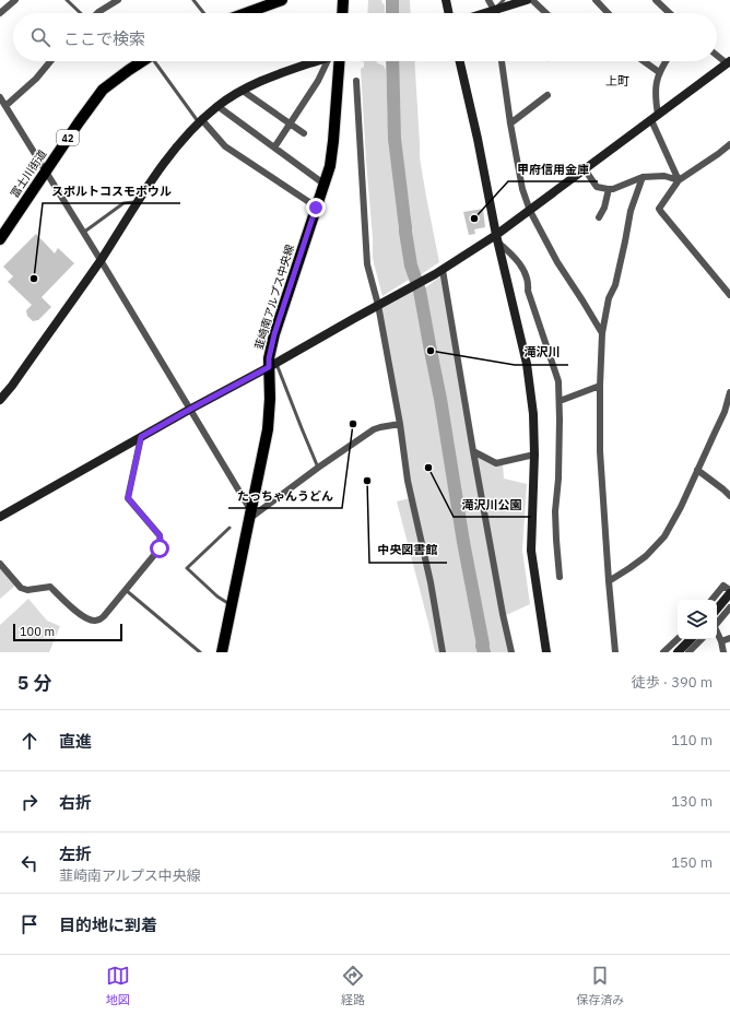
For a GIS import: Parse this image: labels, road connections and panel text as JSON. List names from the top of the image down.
{
  "streets": {
    "main road": ["42", "富士川街道", "韮崎南アルプス中央線"]
  },
  "districts": ["上町"],
  "places": [
    "甲府信用金庫",
    "スポルトコスモボウル",
    "滝沢川",
    "たっちゃんうどん",
    "滝沢川公園",
    "中央図書館"
  ],
  "scale_bar": "100 m",
  "page": {
    "search": "ここで検索",
    "scale": "100 m",
    "heading": ["5 分", "徒歩 · 390 m"],
    "list": [
      ["直進", "110 m"],
      ["右折", "130 m"],
      ["左折", "韮崎南アルプス中央線", "150 m"],
      "目的地に到着"
    ],
    "nav": ["地図", "経路", "保存済み"]
  }
}
